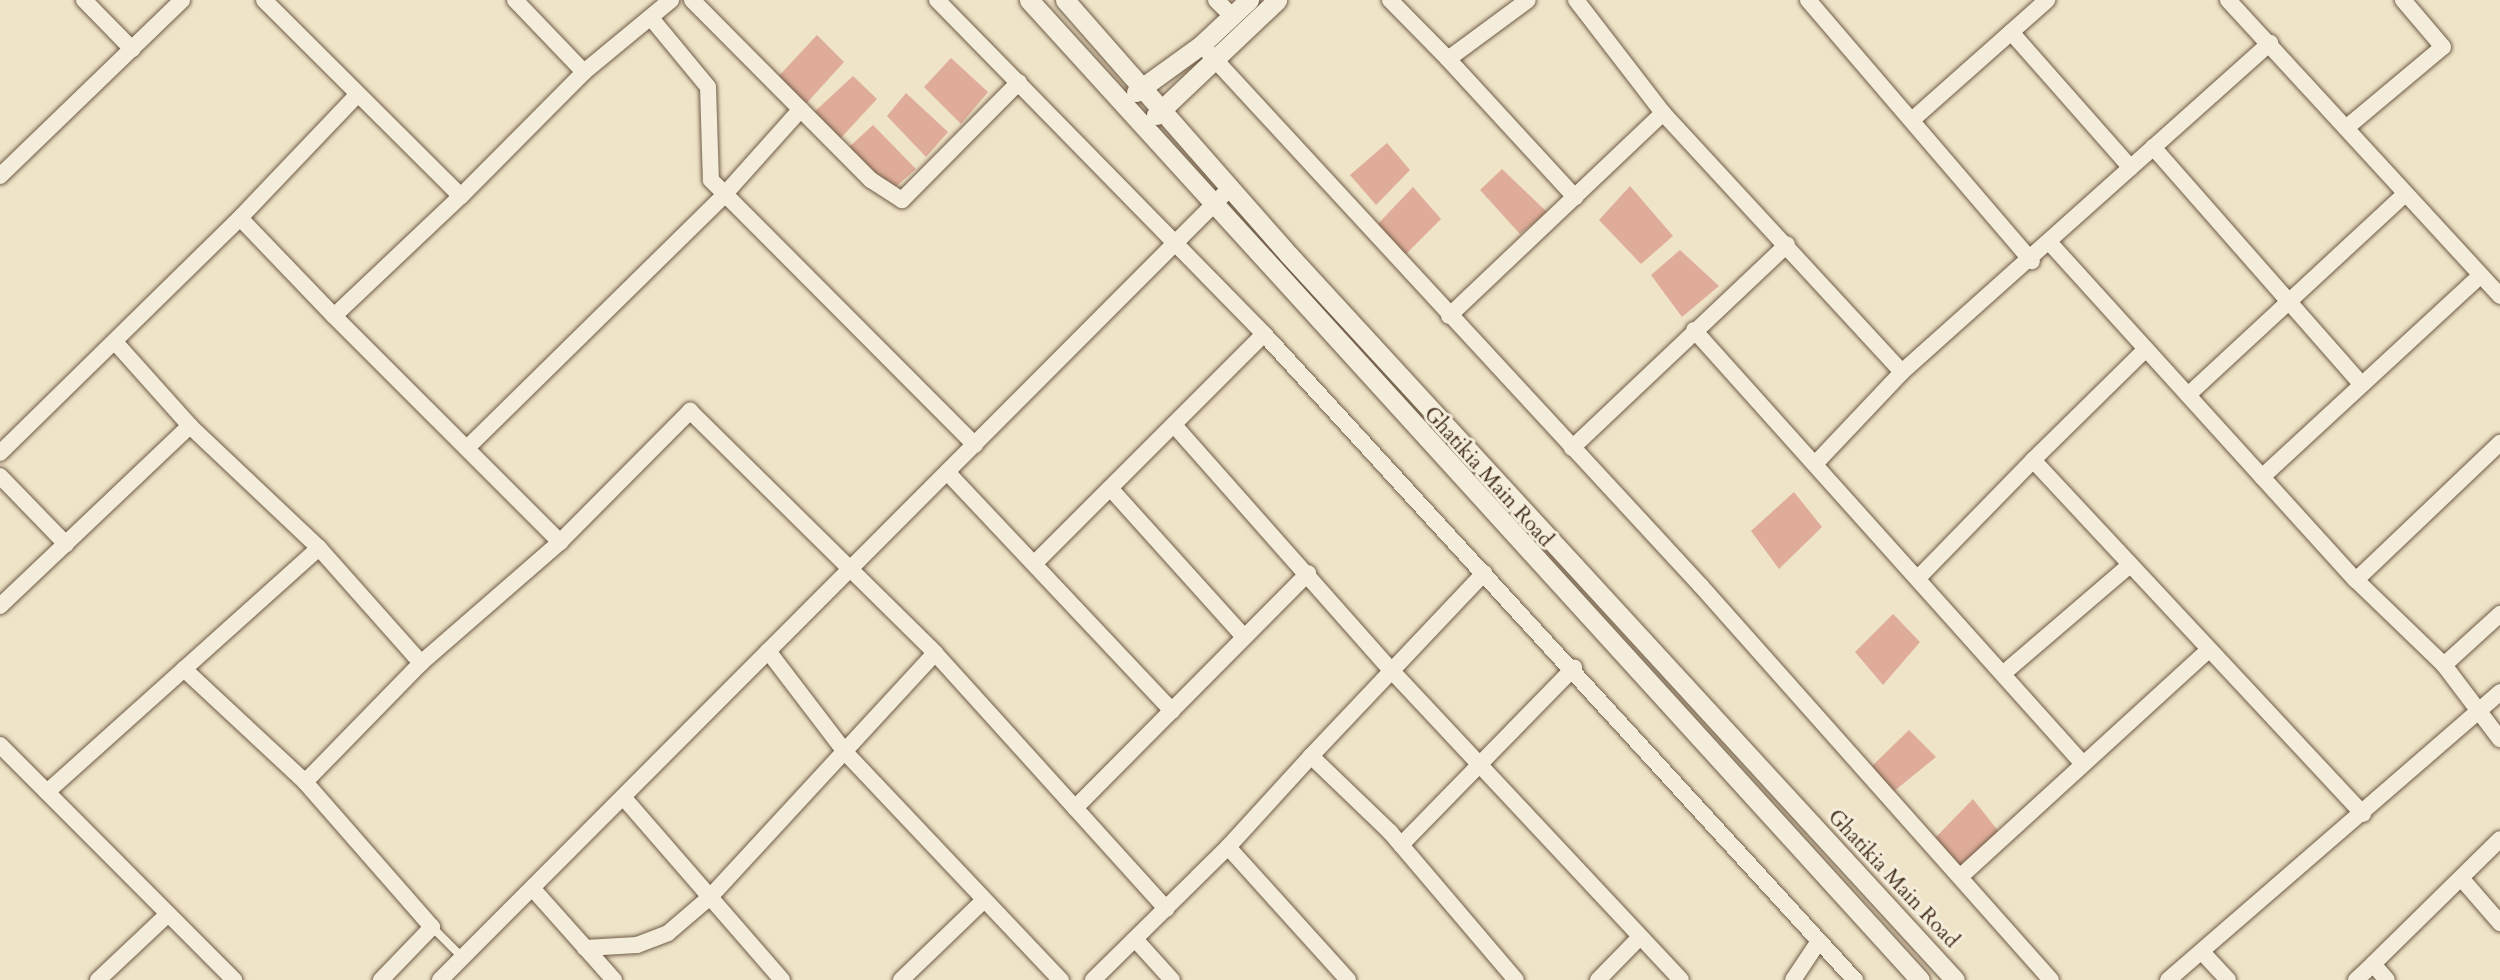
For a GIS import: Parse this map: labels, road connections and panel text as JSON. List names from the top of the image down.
{
  "streets": {
    "street": ["Ghatikia Main Road"]
  }
}
